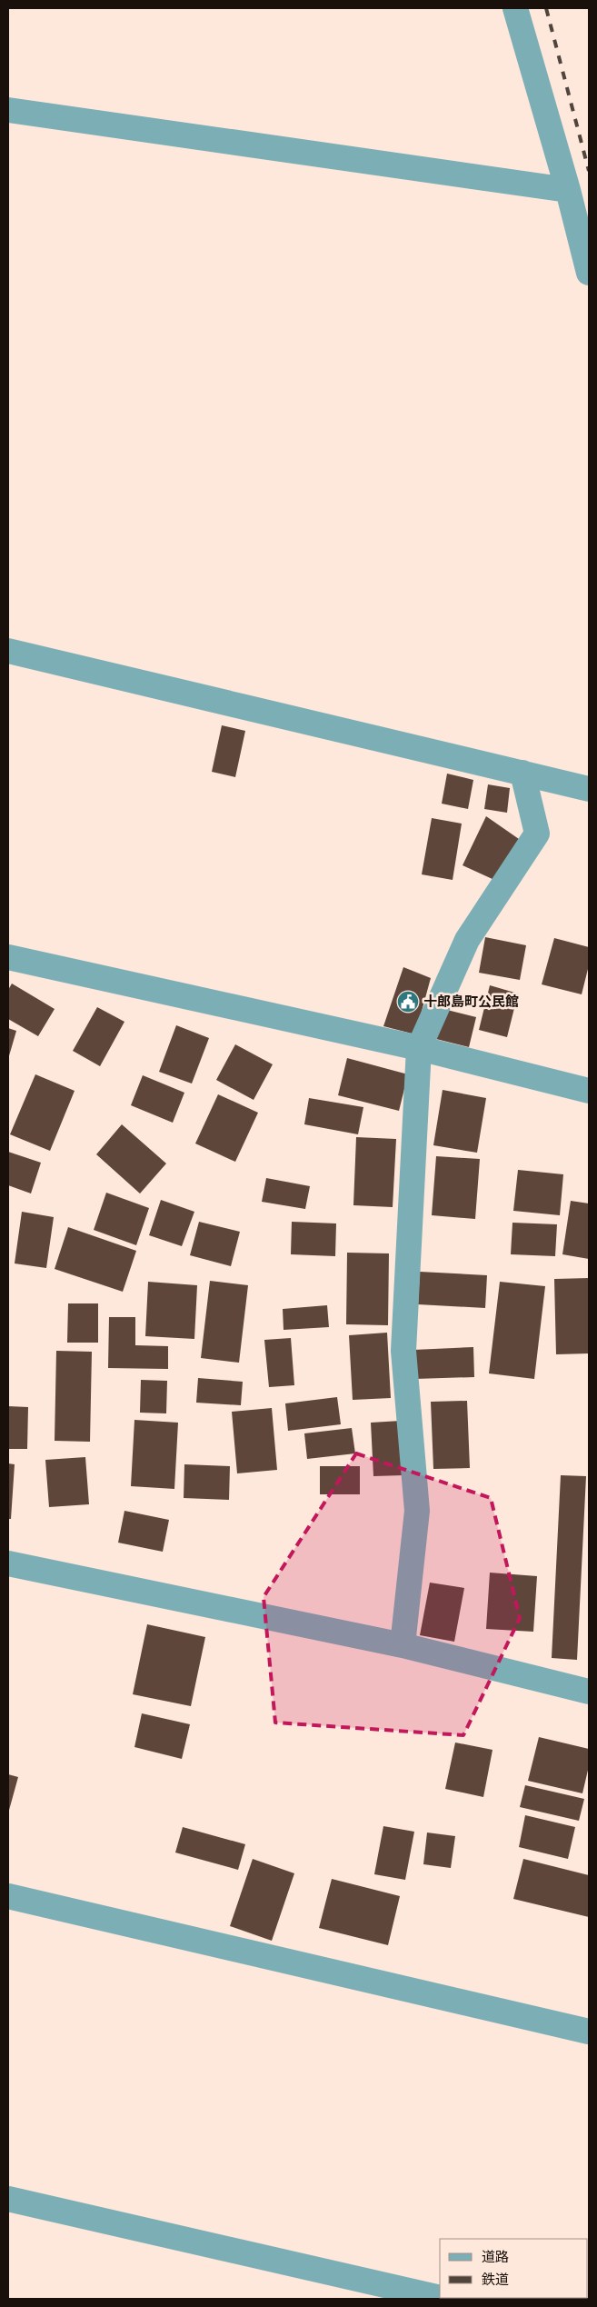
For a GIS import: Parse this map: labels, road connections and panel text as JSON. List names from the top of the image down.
{
  "places": {
    "public building": ["十郎島町公民館"]
  },
  "legend": ["道路", "鉄道"]
}
